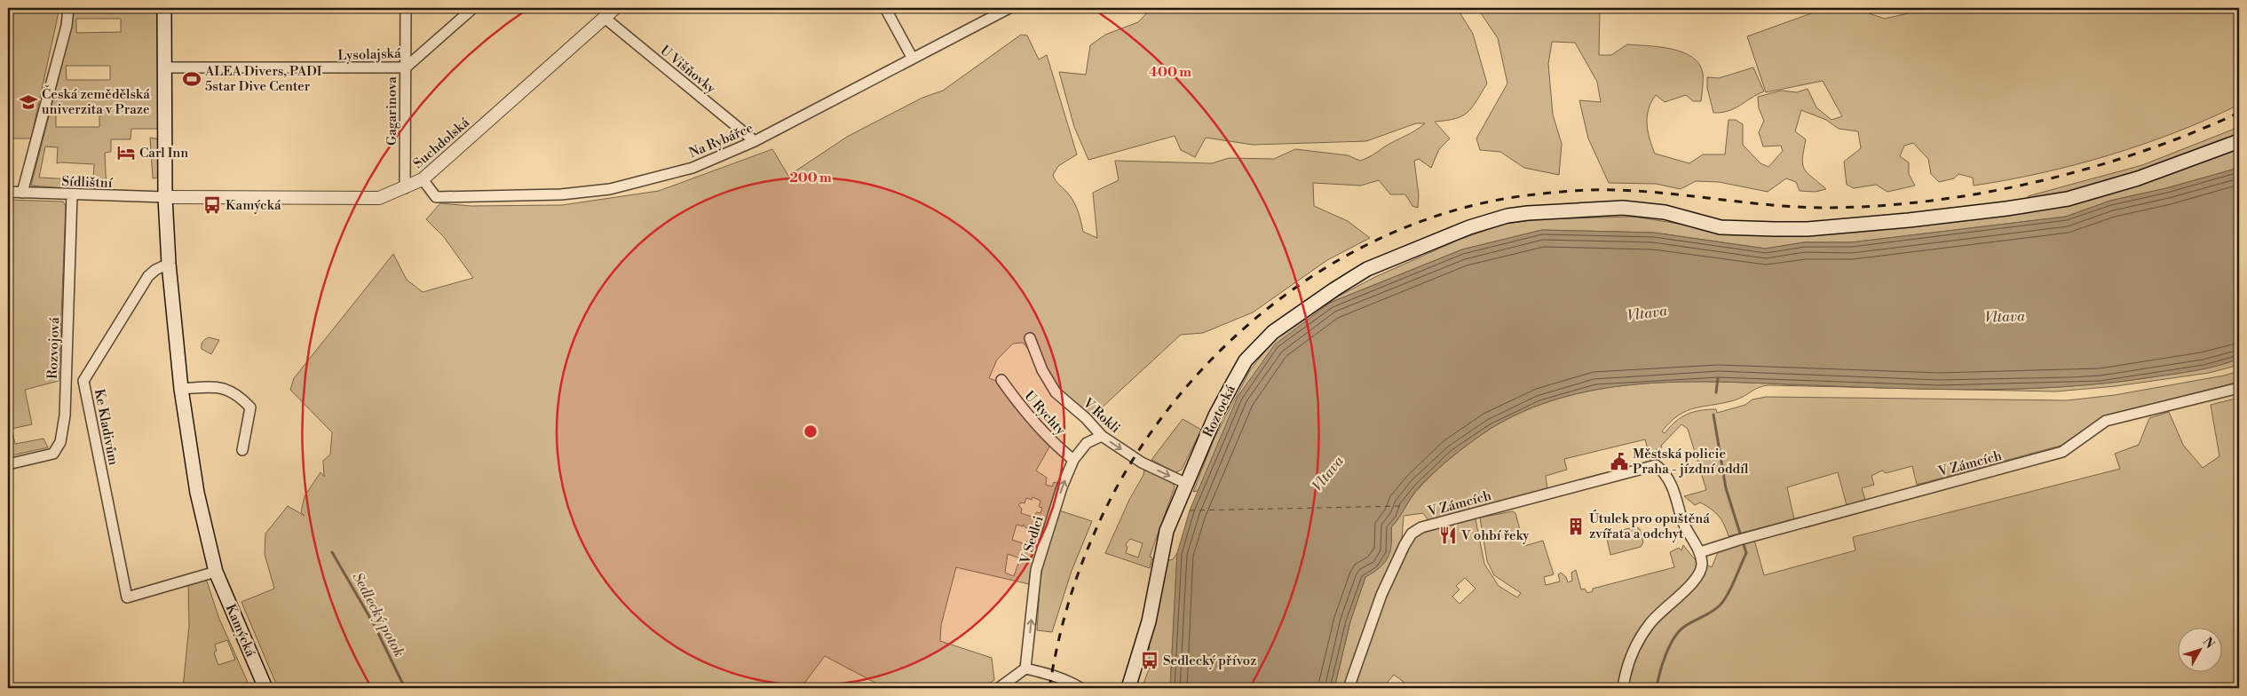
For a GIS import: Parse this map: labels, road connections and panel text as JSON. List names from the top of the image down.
{
  "streets": {
    "main road": ["Roztocká", "Kamýcká"],
    "street": [
      "Lysolajská",
      "U Višňovky",
      "Gagarinova",
      "Na Rybářce",
      "Suchdolská",
      "Sídlištní",
      "Rozvojová",
      "U Rychty",
      "V Rokli",
      "Ke Kladivům",
      "V Zámcích",
      "V Sedlci"
    ]
  },
  "crossings": [
    ["Lysolajská", "Gagarinova"],
    ["Lysolajská", "Kamýcká"],
    ["U Višňovky", "Na Rybářce"],
    ["U Višňovky", "Suchdolská"],
    ["Gagarinova", "Suchdolská"],
    ["Na Rybářce", "Suchdolská"],
    ["Suchdolská", "Sídlištní"],
    ["Suchdolská", "Kamýcká"],
    ["Sídlištní", "Rozvojová"],
    ["Sídlištní", "Kamýcká"],
    ["Roztocká", "V Rokli"],
    ["U Rychty", "V Sedlci"],
    ["V Rokli", "V Sedlci"],
    ["Ke Kladivům", "Kamýcká"]
  ],
  "one_way": ["V Rokli", "V Sedlci"],
  "water": ["Vltava", "Sedlecký potok"],
  "places": {
    "sports": ["ALEA Divers, PADI 5star Dive Center"],
    "school or university": ["Česká zemědělská univerzita v Praze"],
    "hotel": ["Carl Inn"],
    "bus stop": ["Kamýcká", "Sedlecký přívoz"],
    "public building": ["Městská policie Praha - jízdní oddíl"],
    "building": ["Útulek pro opuštěná zvířata a odchyt"],
    "restaurant": ["V ohbí řeky"]
  },
  "north": "top right",
  "rings": ["400 m", "200 m"]
}
